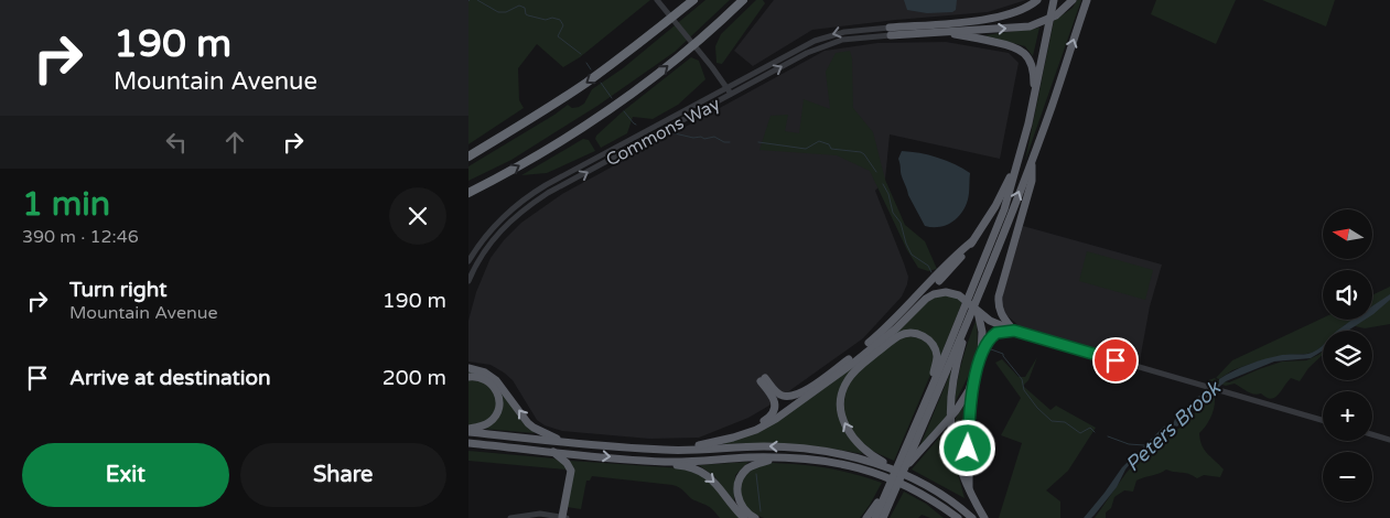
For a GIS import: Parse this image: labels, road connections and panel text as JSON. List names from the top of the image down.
{
  "streets": {
    "street": ["Commons Way"]
  },
  "water": ["Peters Brook"],
  "north": "left",
  "page": {
    "turn": ["190 m", "Mountain Avenue"],
    "heading": ["1 min", "390 m · 12:46"],
    "map_buttons": ["+", "−"],
    "list": [
      {
        "name": "Turn right",
        "note": "Mountain Avenue",
        "value": "190 m"
      },
      {
        "name": "Arrive at destination",
        "value": "200 m"
      }
    ],
    "buttons": ["Exit", "Share"]
  }
}
